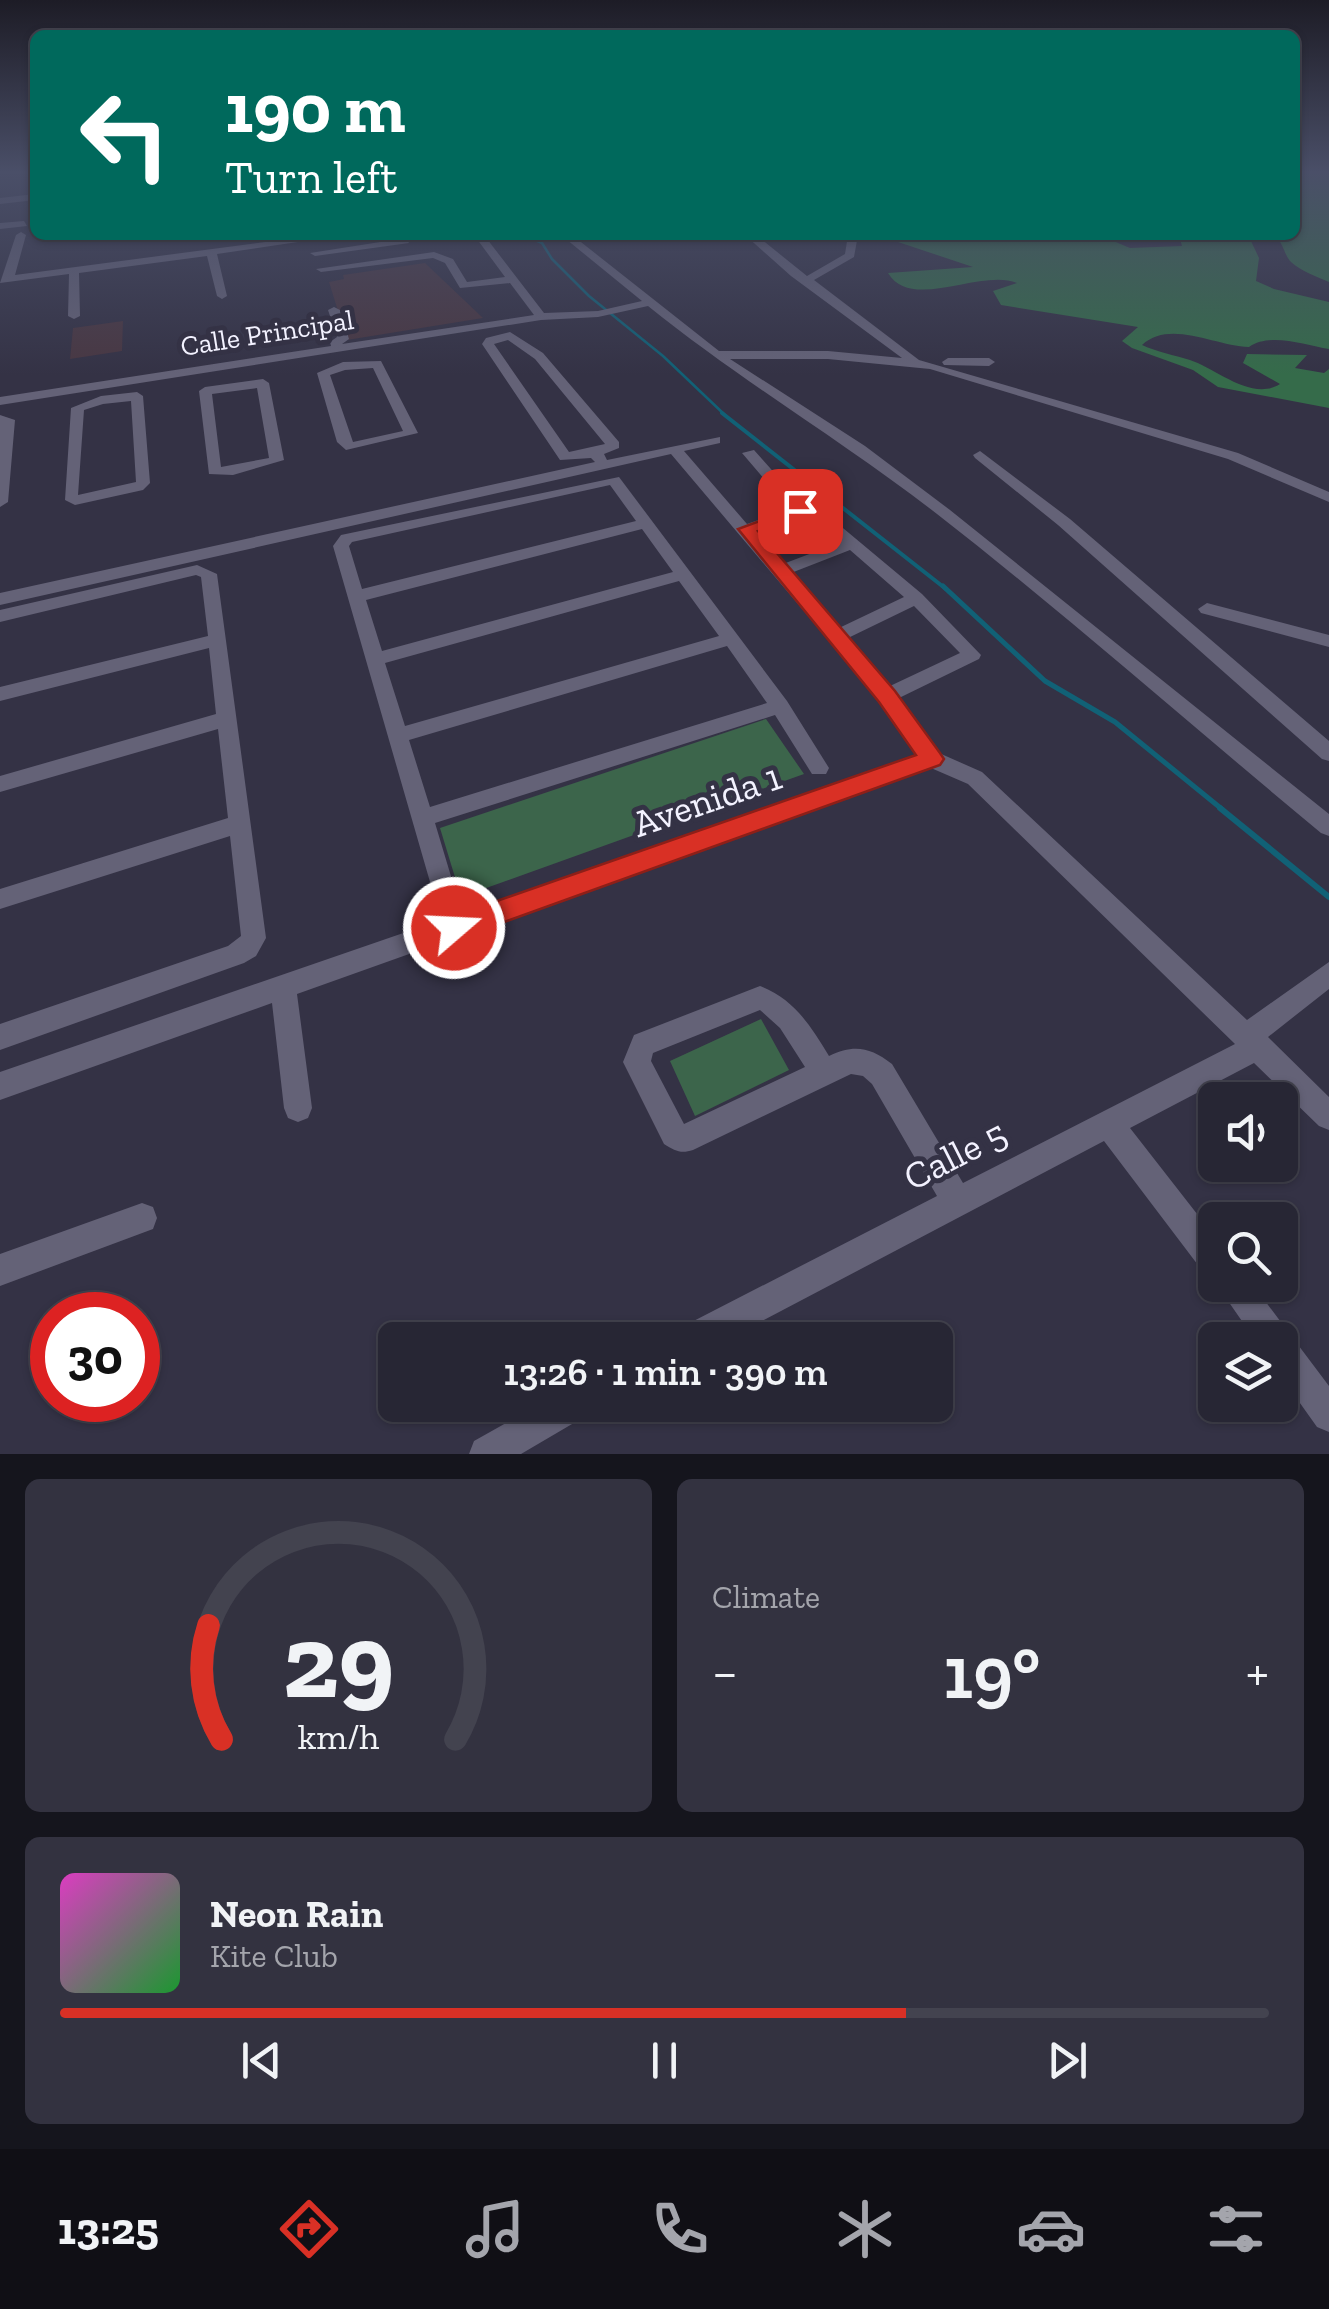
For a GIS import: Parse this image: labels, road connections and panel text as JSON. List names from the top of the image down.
{
  "streets": {
    "street": ["Calle Principal", "Avenida 1", "Calle 5"]
  },
  "page": {
    "turn": ["190 m", "Turn left"],
    "limit": "30",
    "trip": "13:26 · 1 min · 390 m",
    "tile": "Climate",
    "heat": ["−", "19°", "+"],
    "song": ["Neon Rain", "Kite Club"],
    "tabs": "13:25",
    "gauge": ["29", "km/h"]
  }
}
